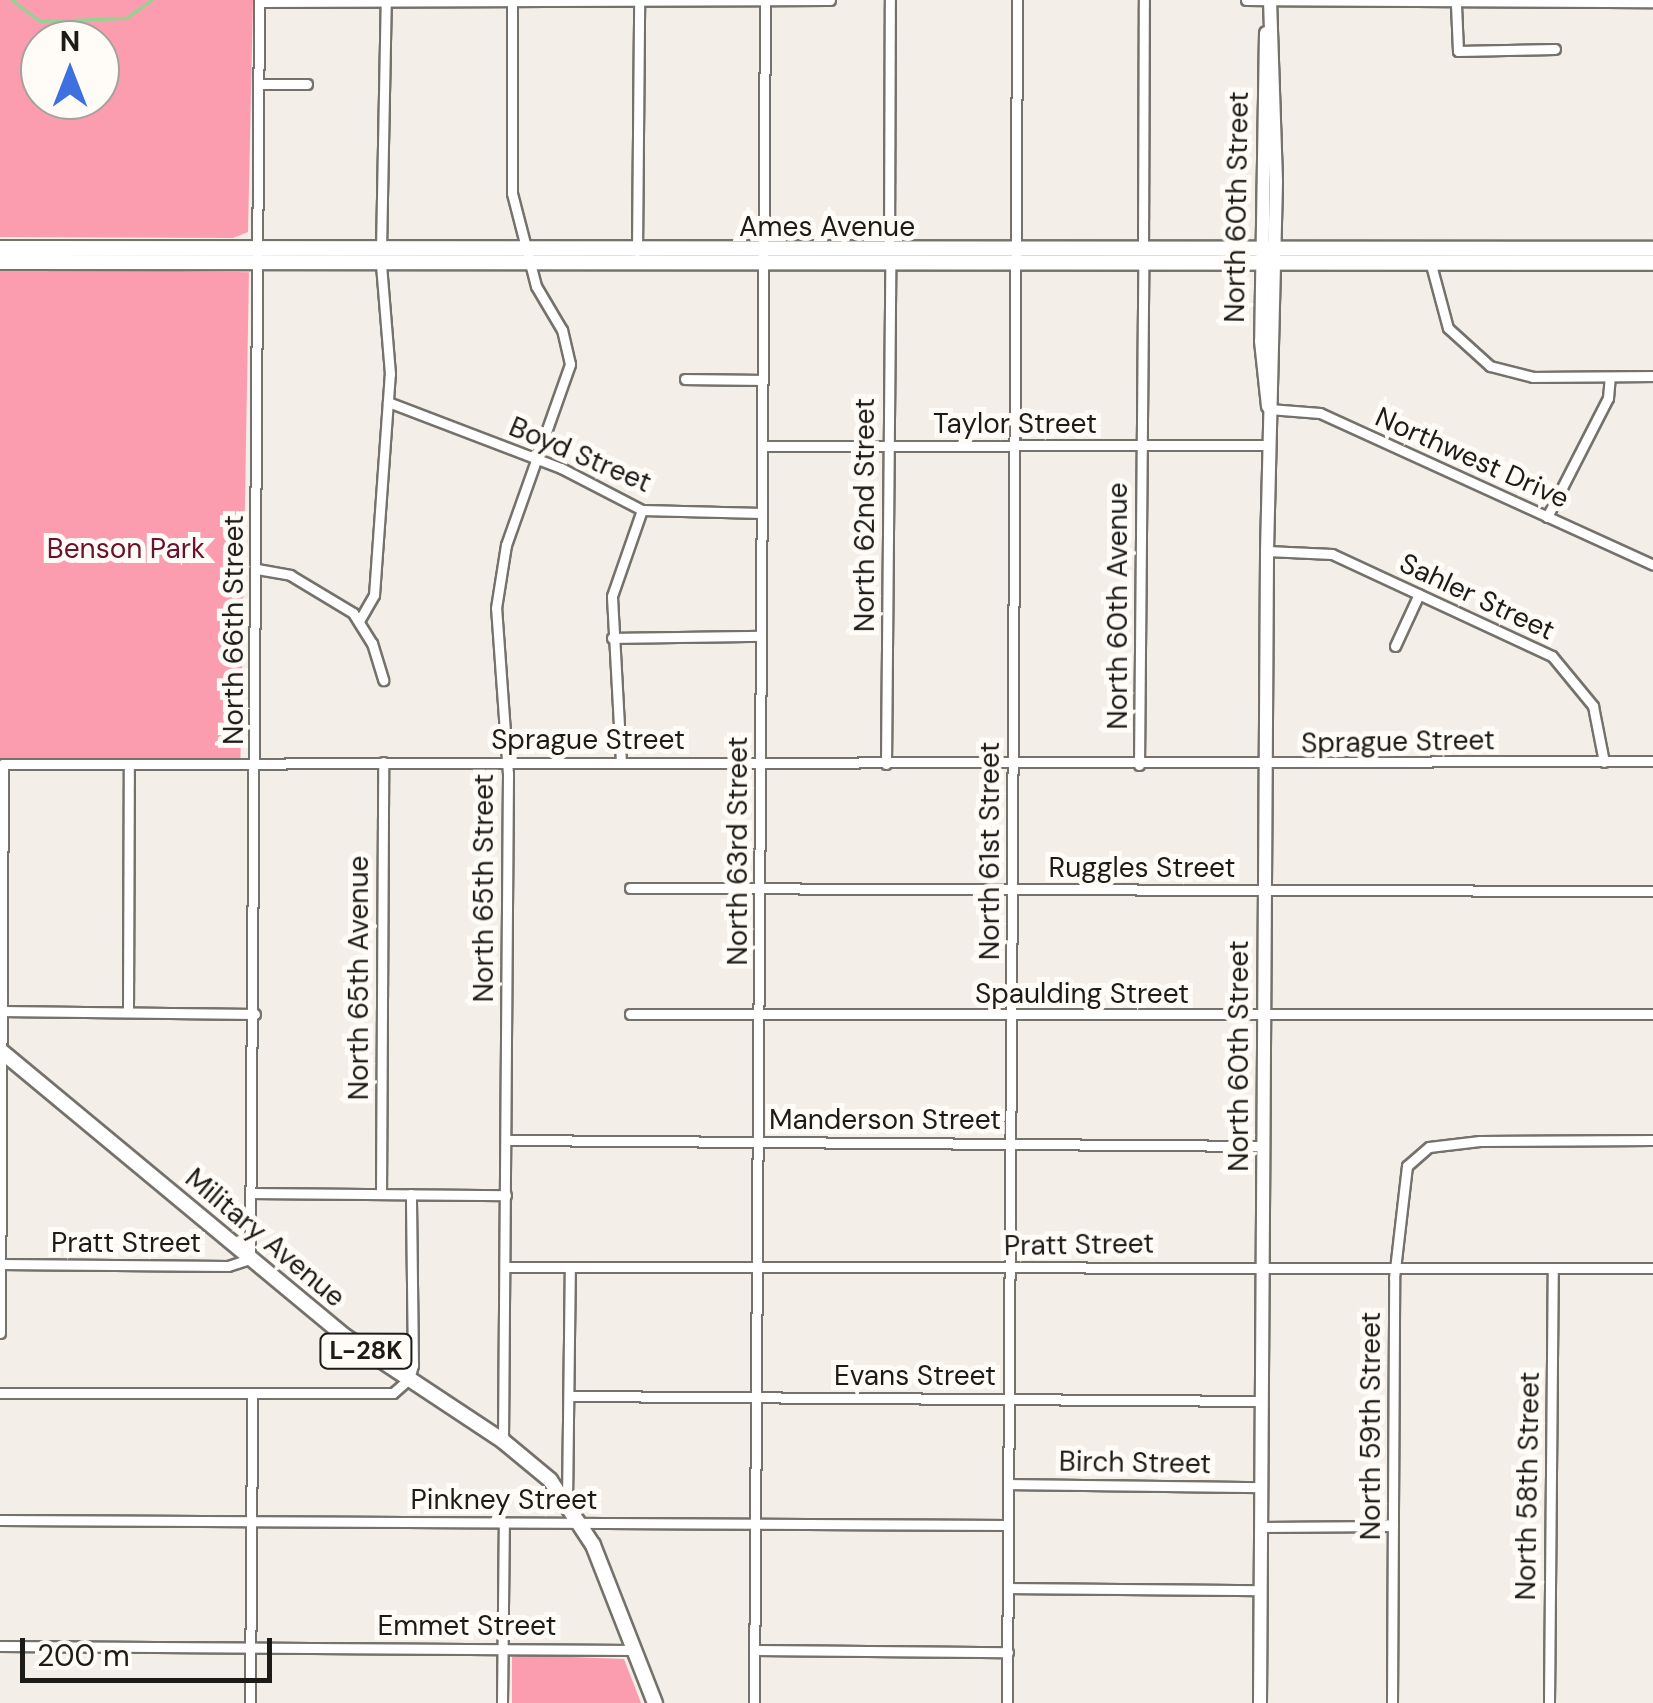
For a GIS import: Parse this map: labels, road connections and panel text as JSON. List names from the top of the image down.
{
  "streets": {
    "main road": [
      "North 60th Street",
      "Ames Avenue",
      "Military Avenue",
      "L-28K"
    ],
    "street": [
      "Taylor Street",
      "Boyd Street",
      "Northwest Drive",
      "North 62nd Street",
      "Sahler Street",
      "North 60th Avenue",
      "North 66th Street",
      "Sprague Street",
      "North 63rd Street",
      "North 61st Street",
      "Ruggles Street",
      "North 65th Street",
      "North 65th Avenue",
      "Spaulding Street",
      "Manderson Street",
      "Pratt Street",
      "Evans Street",
      "North 59th Street",
      "Birch Street",
      "North 58th Street",
      "Pinkney Street",
      "Emmet Street"
    ]
  },
  "crossings": [
    ["North 60th Street", "Ames Avenue"],
    ["North 60th Street", "Taylor Street"],
    ["North 60th Street", "Northwest Drive"],
    ["North 60th Street", "Sahler Street"],
    ["North 60th Street", "Sprague Street"],
    ["North 60th Street", "Ruggles Street"],
    ["North 60th Street", "Spaulding Street"],
    ["North 60th Street", "Manderson Street"],
    ["North 60th Street", "Pratt Street"],
    ["North 60th Street", "Evans Street"],
    ["North 60th Street", "Birch Street"],
    ["Ames Avenue", "North 62nd Street"],
    ["Ames Avenue", "North 60th Avenue"],
    ["Ames Avenue", "North 66th Street"],
    ["Ames Avenue", "North 63rd Street"],
    ["Ames Avenue", "North 61st Street"],
    ["Ames Avenue", "North 65th Street"],
    ["Taylor Street", "North 62nd Street"],
    ["Taylor Street", "North 60th Avenue"],
    ["Taylor Street", "North 63rd Street"],
    ["Taylor Street", "North 61st Street"],
    ["Boyd Street", "North 63rd Street"],
    ["Boyd Street", "North 65th Street"],
    ["North 62nd Street", "Sprague Street"],
    ["Sahler Street", "Sprague Street"],
    ["North 60th Avenue", "Sprague Street"],
    ["North 66th Street", "Sprague Street"],
    ["North 66th Street", "Military Avenue"],
    ["North 66th Street", "Pratt Street"],
    ["Sprague Street", "North 63rd Street"],
    ["Sprague Street", "North 61st Street"],
    ["Sprague Street", "North 65th Street"],
    ["Sprague Street", "North 65th Avenue"],
    ["North 63rd Street", "Ruggles Street"],
    ["North 63rd Street", "Spaulding Street"],
    ["North 63rd Street", "Manderson Street"],
    ["North 63rd Street", "Pratt Street"],
    ["North 63rd Street", "Evans Street"],
    ["North 63rd Street", "Pinkney Street"],
    ["North 61st Street", "Ruggles Street"],
    ["North 61st Street", "Spaulding Street"],
    ["North 61st Street", "Manderson Street"],
    ["North 61st Street", "Pratt Street"],
    ["North 61st Street", "Evans Street"],
    ["North 61st Street", "Birch Street"],
    ["North 61st Street", "Pinkney Street"],
    ["North 65th Street", "Manderson Street"],
    ["North 65th Street", "Military Avenue"],
    ["North 65th Street", "Pratt Street"],
    ["Military Avenue", "Pratt Street"],
    ["Military Avenue", "Pinkney Street"],
    ["Military Avenue", "Emmet Street"],
    ["Pratt Street", "North 59th Street"],
    ["Pratt Street", "North 58th Street"]
  ],
  "parks": ["Benson Park"],
  "scale_bar": "200 m",
  "north": "top"
}
